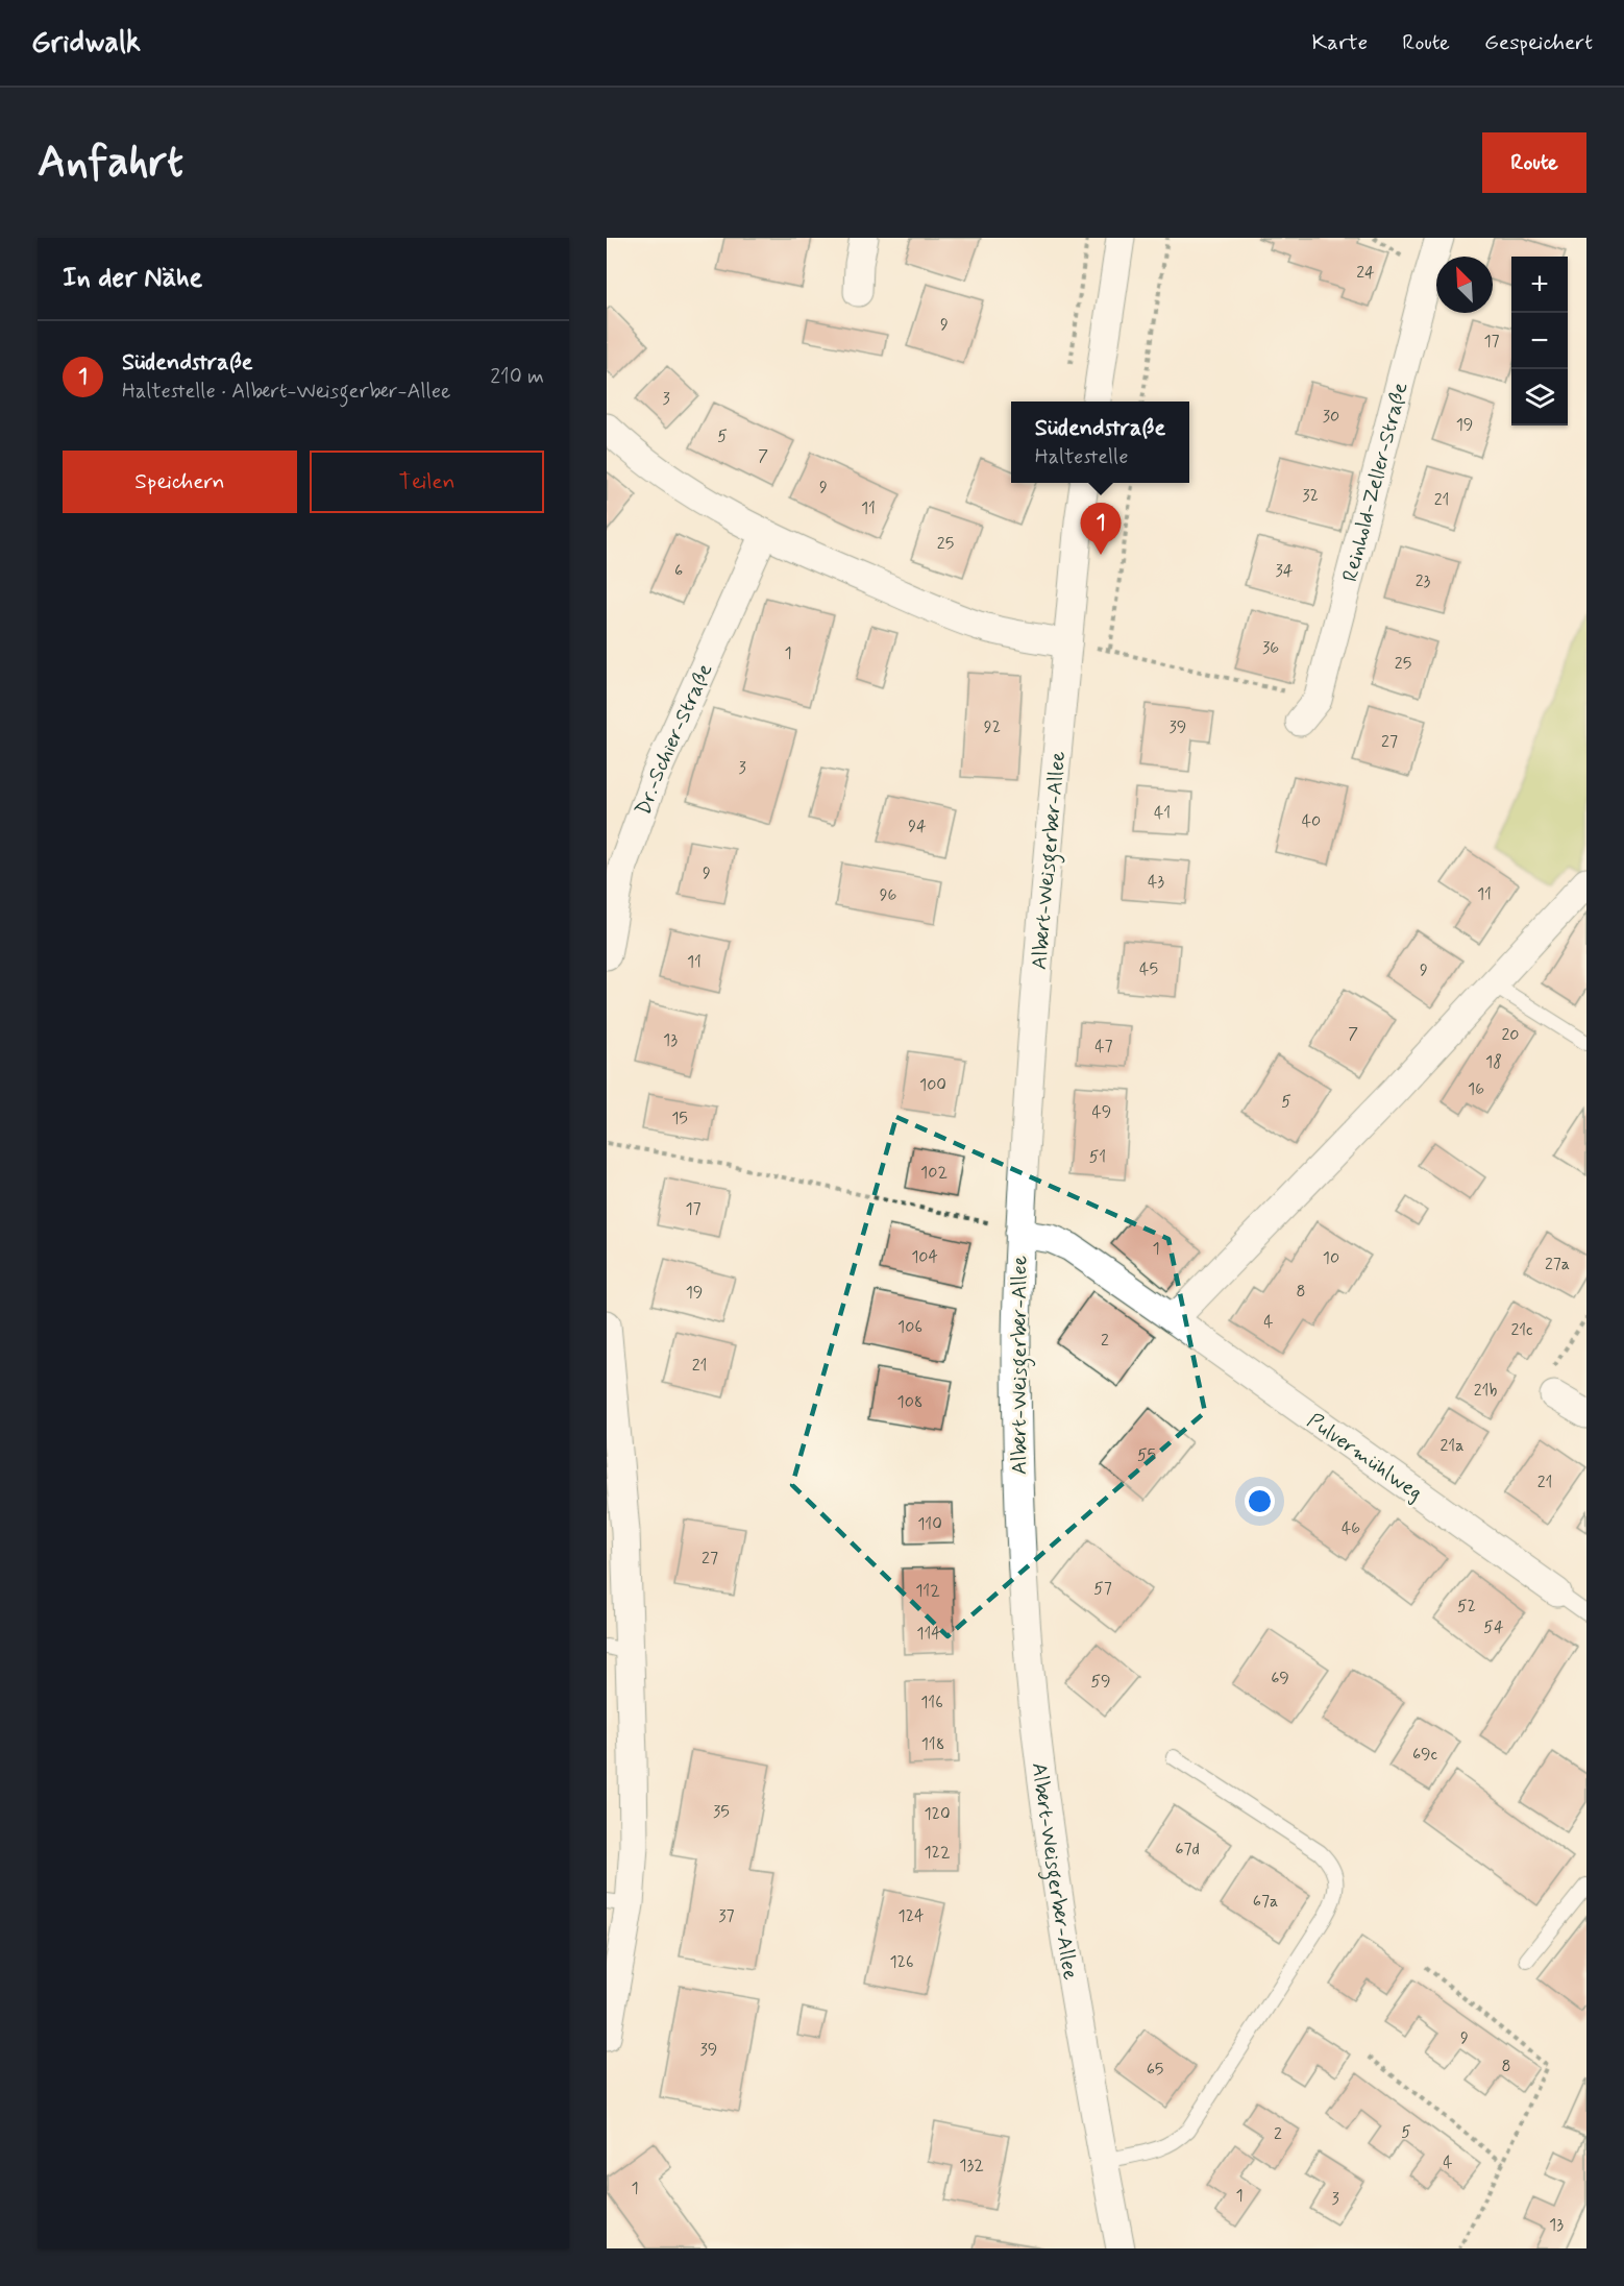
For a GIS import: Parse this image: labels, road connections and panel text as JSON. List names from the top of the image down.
{
  "streets": {
    "street": [
      "Reinhold-Zeller-Straße",
      "Dr.-Schier-Straße",
      "Albert-Weisgerber-Allee",
      "Pulvermühlweg"
    ]
  },
  "crossings": [
    ["Albert-Weisgerber-Allee", "Pulvermühlweg"]
  ],
  "house_numbers": [
    "24",
    "9",
    "17",
    "3",
    "30",
    "19",
    "5",
    "7",
    "9",
    "32",
    "21",
    "11",
    "25",
    "6",
    "34",
    "23",
    "36",
    "1",
    "25",
    "92",
    "39",
    "27",
    "3",
    "41",
    "40",
    "94",
    "9",
    "43",
    "11",
    "96",
    "11",
    "45",
    "9",
    "7",
    "20",
    "13",
    "47",
    "18",
    "100",
    "16",
    "5",
    "49",
    "15",
    "51",
    "102",
    "17",
    "1",
    "104",
    "10",
    "27a",
    "8",
    "19",
    "4",
    "106",
    "21c",
    "2",
    "21",
    "21b",
    "108",
    "21a",
    "55",
    "21",
    "110",
    "46",
    "27",
    "57",
    "112",
    "52",
    "54",
    "114",
    "69",
    "59",
    "116",
    "118",
    "69c",
    "35",
    "120",
    "67d",
    "122",
    "67a",
    "37",
    "124",
    "126",
    "9",
    "39",
    "8",
    "65",
    "5",
    "2",
    "4",
    "132",
    "1",
    "1",
    "3",
    "13"
  ],
  "north": "top left",
  "page": {
    "header": "Gridwalk",
    "nav": ["Karte", "Route", "Gespeichert"],
    "buttons": [
      "Route",
      ["Speichern", "Teilen"]
    ],
    "title": "Anfahrt",
    "heading": "In der Nähe",
    "map_buttons": ["+", "−"],
    "list": [
      {
        "mark": "1",
        "name": "Südendstraße",
        "note": "Haltestelle · Albert-Weisgerber-Allee",
        "value": "210 m"
      }
    ],
    "popup": ["Südendstraße", "Haltestelle"],
    "pins": "1"
  }
}
